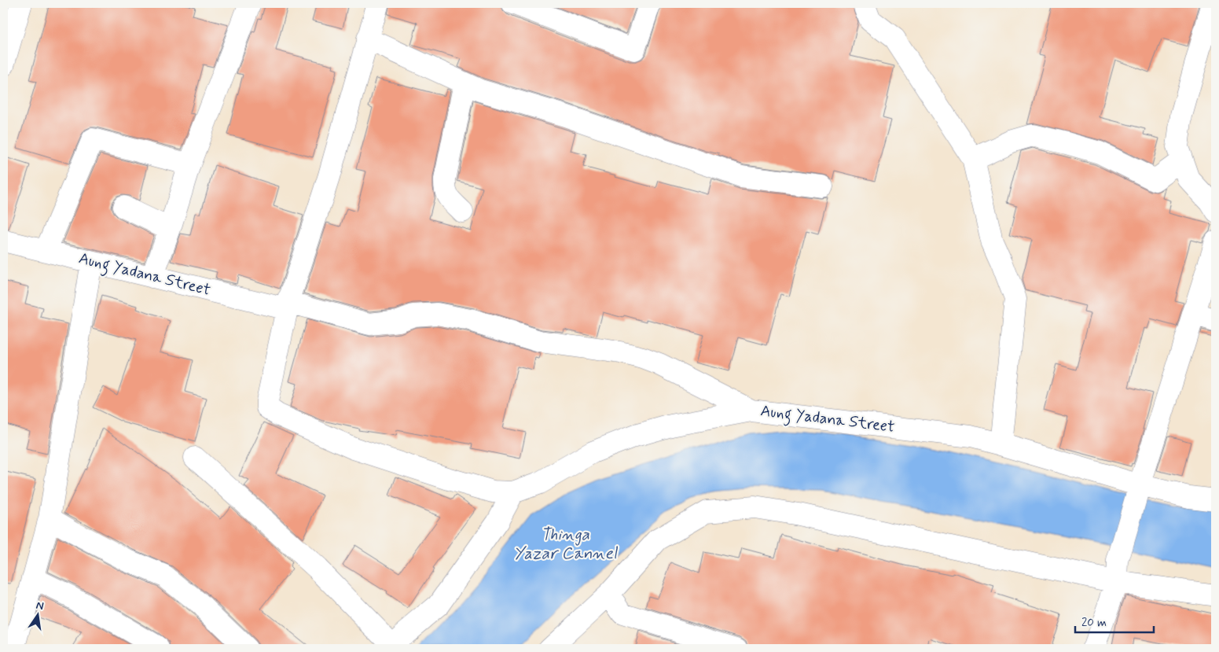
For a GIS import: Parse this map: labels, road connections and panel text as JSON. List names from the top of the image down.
{
  "streets": {
    "street": ["Aung Yadana Street"]
  },
  "water": ["Thinga Yazar Cannel"],
  "scale_bar": "20 m",
  "north": "top"
}
